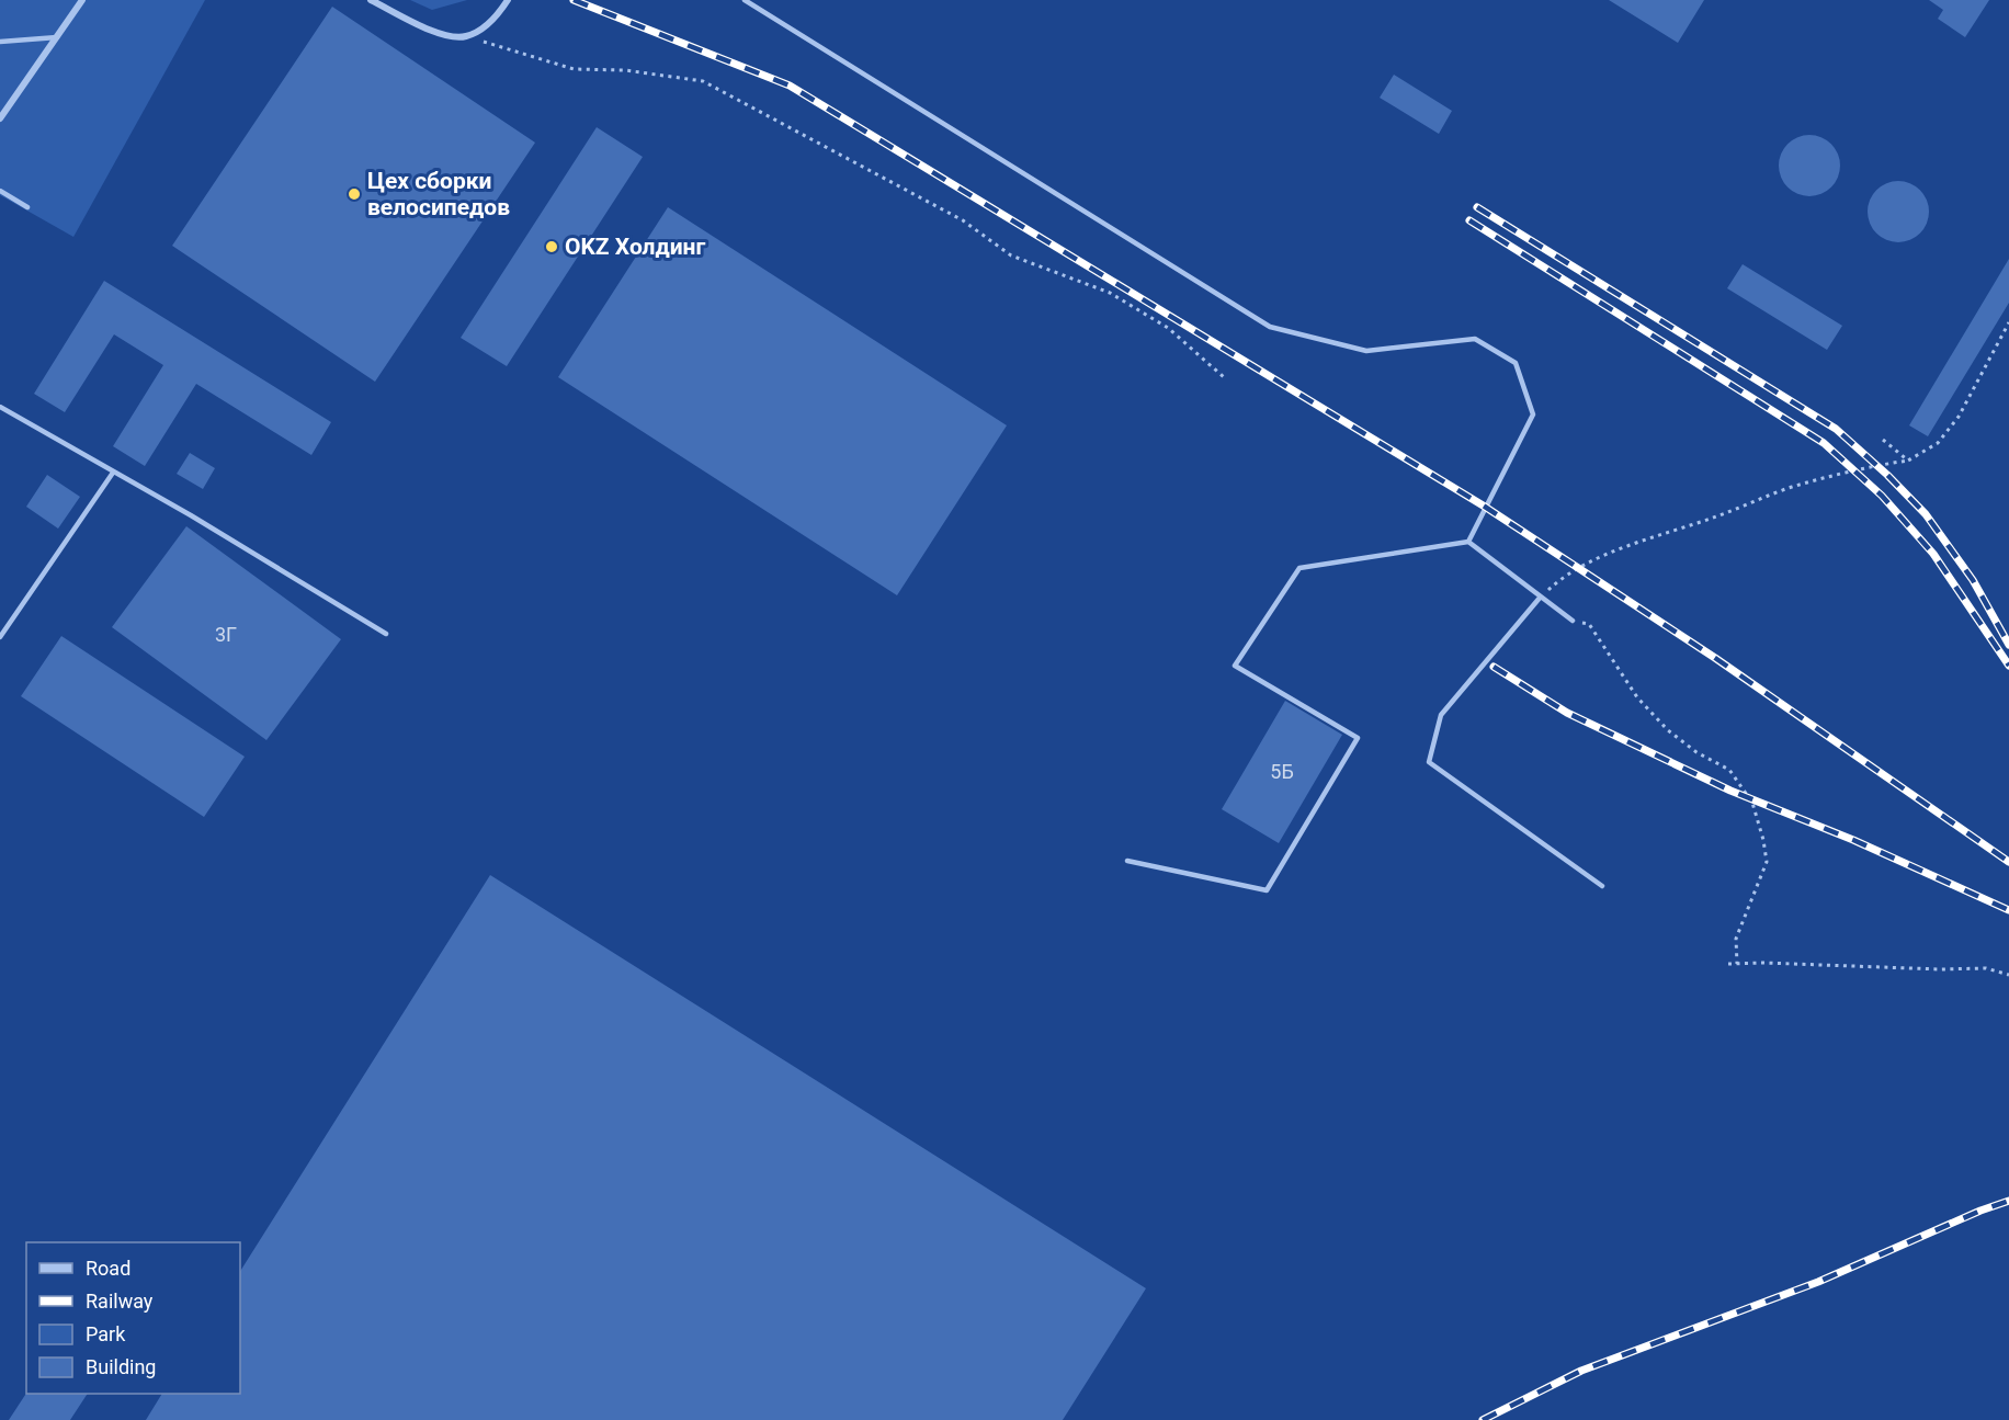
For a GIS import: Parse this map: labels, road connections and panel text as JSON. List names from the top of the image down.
{
  "places": ["Цех сборки велосипедов", "OKZ Холдинг"],
  "house_numbers": ["3Г", "5Б"],
  "legend": [
    "Road",
    "Railway",
    "Park",
    "Building"
  ]
}
